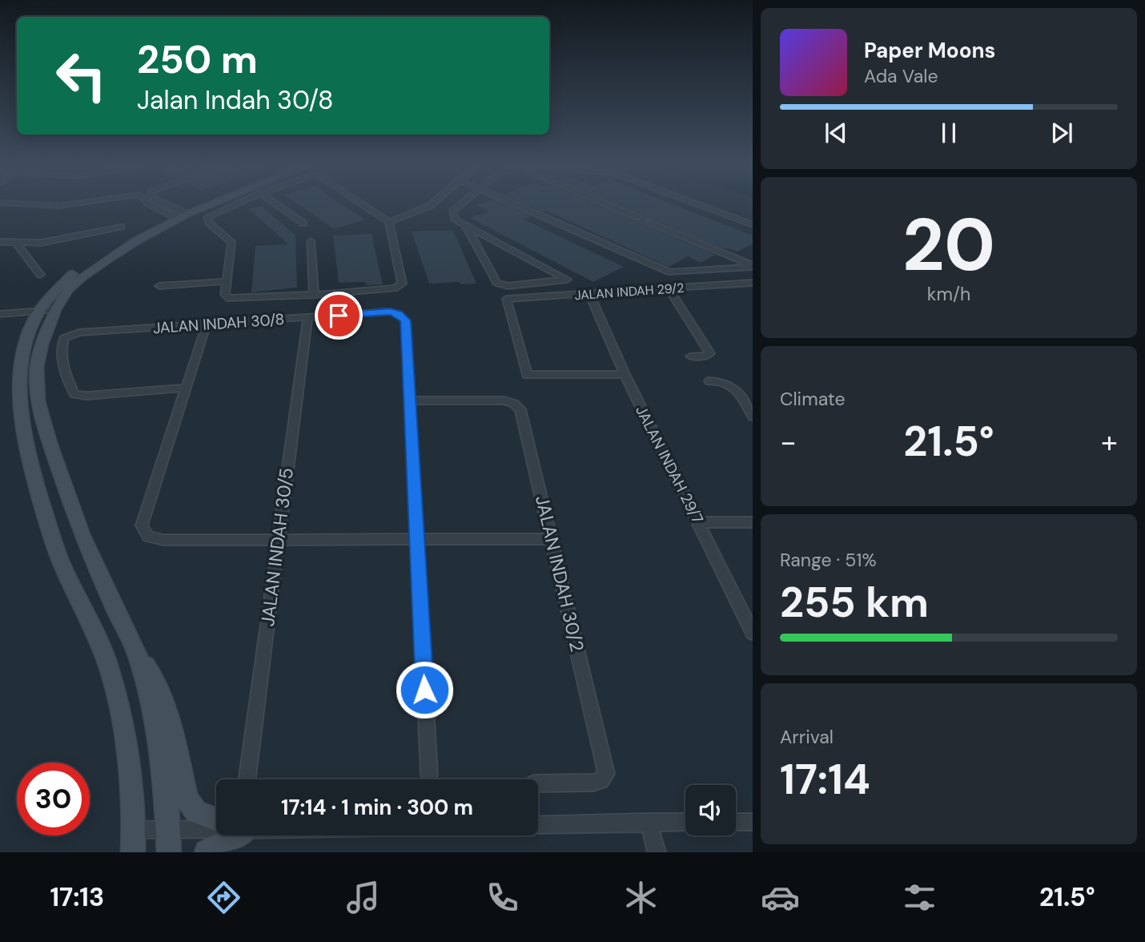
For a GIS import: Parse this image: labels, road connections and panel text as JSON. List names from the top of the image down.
{
  "streets": {
    "street": [
      "JALAN INDAH 29/2",
      "JALAN INDAH 30/8",
      "JALAN INDAH 29/7",
      "JALAN INDAH 30/5",
      "JALAN INDAH 30/2"
    ]
  },
  "crossings": [
    ["JALAN INDAH 29/2", "JALAN INDAH 29/7"],
    ["JALAN INDAH 30/8", "JALAN INDAH 30/5"],
    ["JALAN INDAH 30/8", "JALAN INDAH 30/2"]
  ],
  "page": {
    "turn": ["250 m", "Jalan Indah 30/8"],
    "song": ["Paper Moons", "Ada Vale"],
    "tile": [
      ["20", "km/h"],
      "Climate",
      ["Range · 51%", "255 km"],
      ["Arrival", "17:14"]
    ],
    "heat": ["−", "21.5°", "+"],
    "limit": "30",
    "trip": "17:14 · 1 min · 300 m",
    "tabs": ["17:13", "21.5°"]
  }
}
